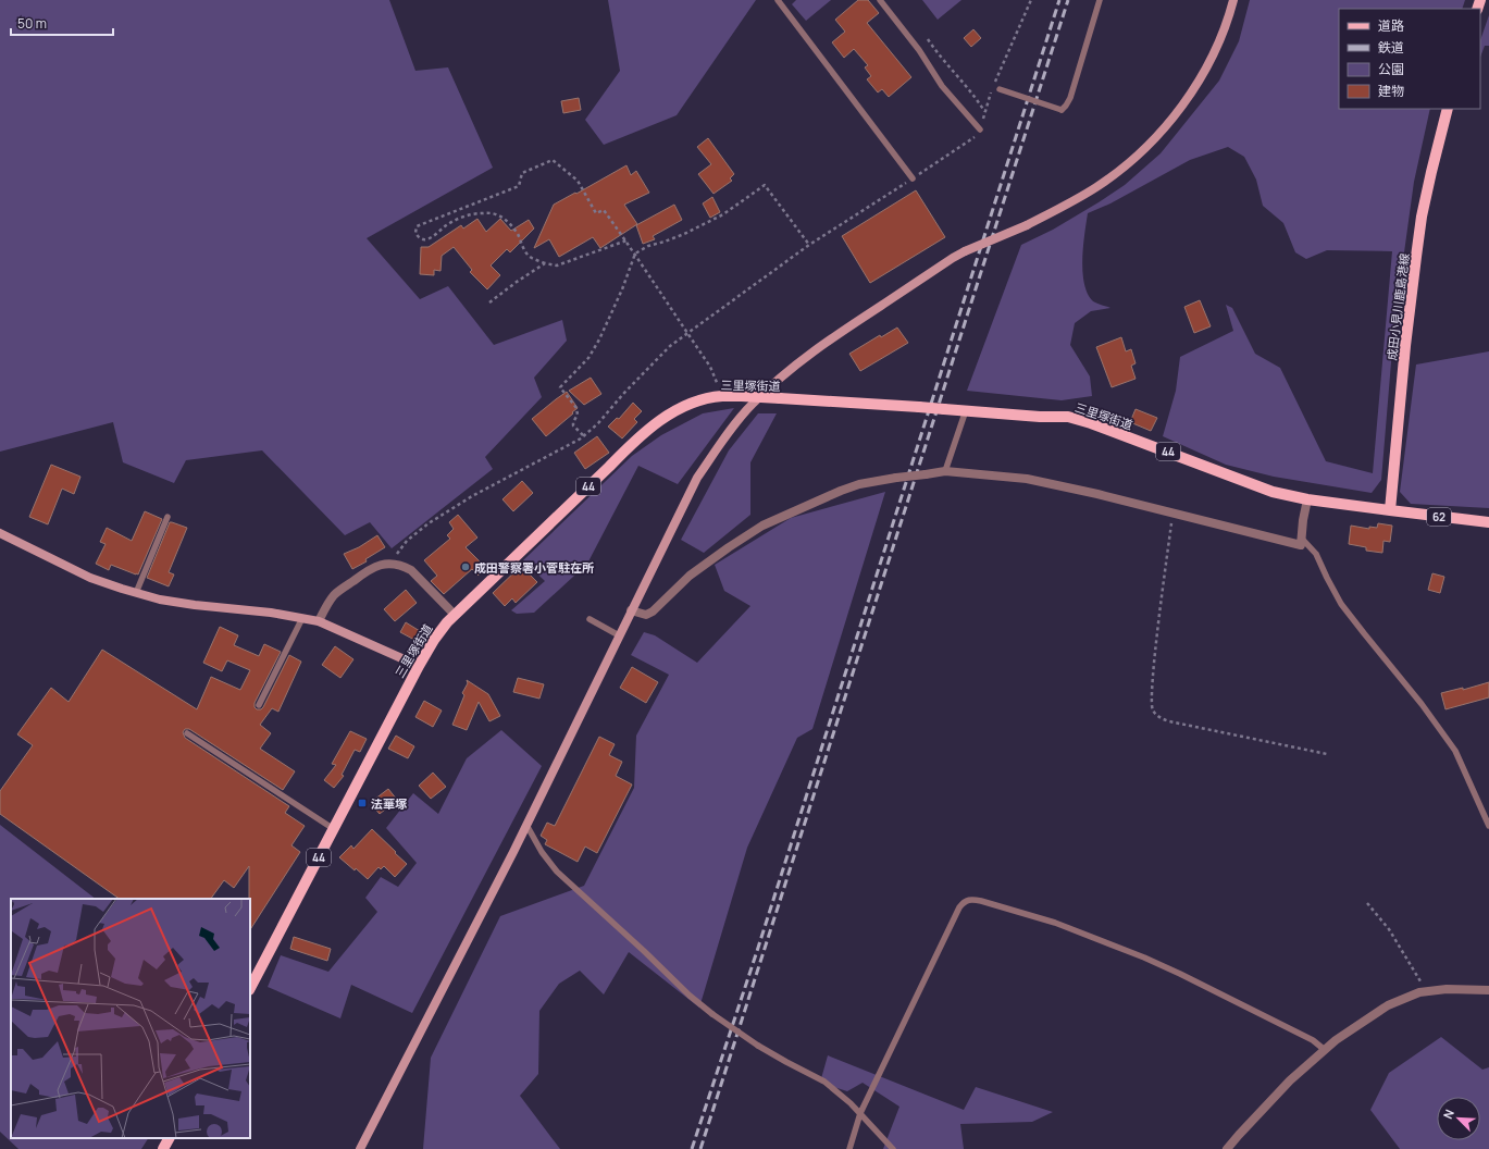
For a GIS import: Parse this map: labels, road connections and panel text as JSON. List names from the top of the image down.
{
  "streets": {
    "main road": [
      "成田小見川鹿島港線",
      "三里塚街道",
      "44",
      "62"
    ]
  },
  "crossings": [
    ["成田小見川鹿島港線", "三里塚街道"]
  ],
  "places": {
    "other": ["成田警察署小菅駐在所"],
    "transit": ["法華塚"]
  },
  "legend": [
    "道路",
    "鉄道",
    "公園",
    "建物"
  ],
  "scale_bar": "50 m",
  "north": "top left"
}
